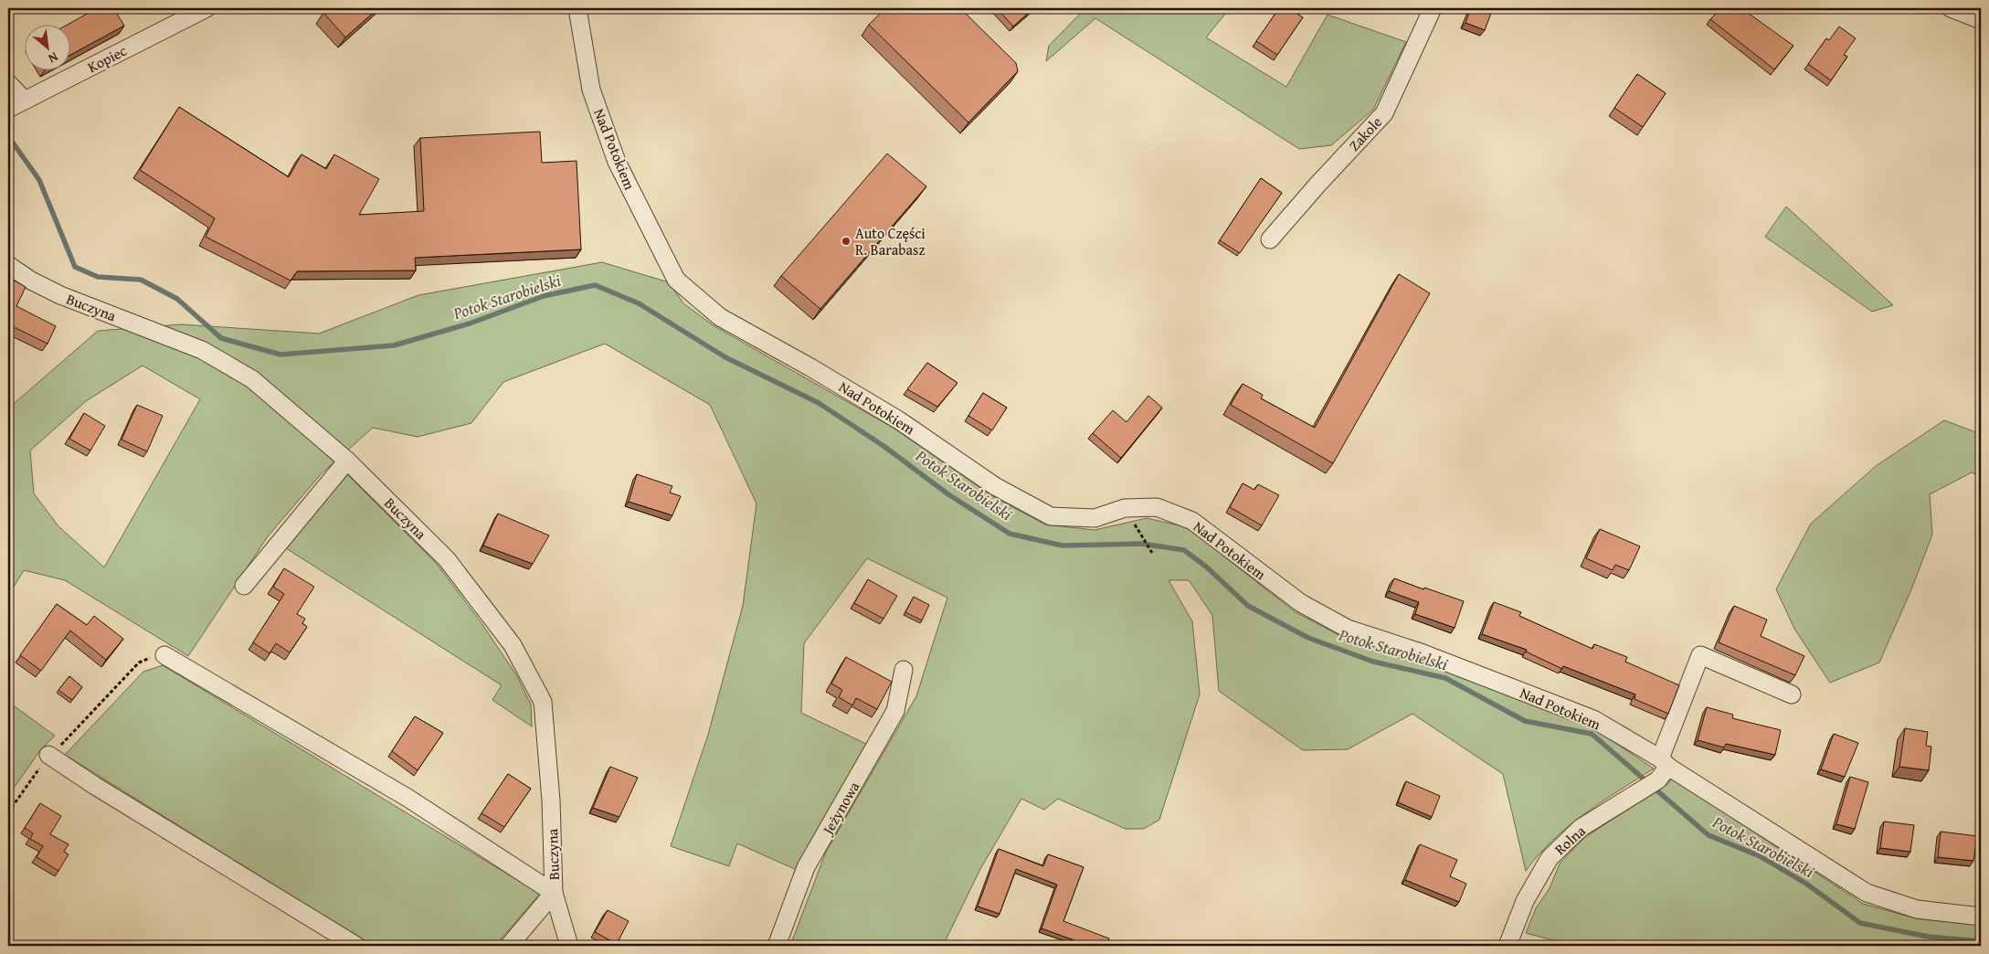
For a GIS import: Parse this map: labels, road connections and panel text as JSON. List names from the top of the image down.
{
  "streets": {
    "street": [
      "Kopiec",
      "Zakole",
      "Nad Potokiem",
      "Buczyna",
      "Jeżynowa",
      "Rolna"
    ]
  },
  "crossings": [
    ["Nad Potokiem", "Rolna"]
  ],
  "water": ["Potok Starobielski"],
  "places": ["Auto Części R. Barabasz"],
  "north": "bottom right"
}
